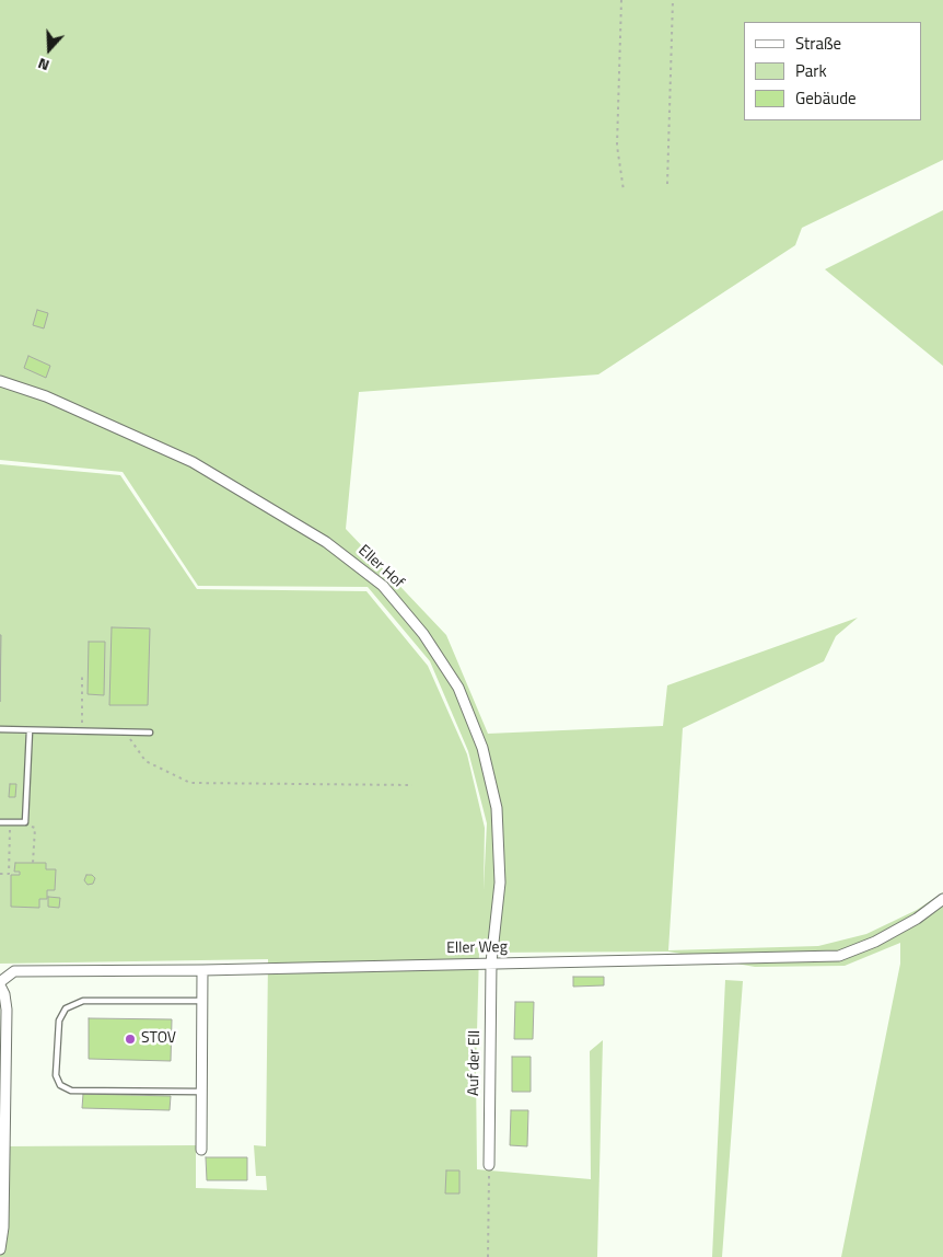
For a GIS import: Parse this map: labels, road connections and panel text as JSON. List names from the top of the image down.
{
  "streets": {
    "street": ["Eller Hof", "Eller Weg", "Auf der Ell"]
  },
  "crossings": [
    ["Eller Hof", "Eller Weg"],
    ["Eller Hof", "Auf der Ell"],
    ["Eller Weg", "Auf der Ell"]
  ],
  "places": ["STOV"],
  "legend": ["Straße", "Park", "Gebäude"],
  "north": "bottom"
}
